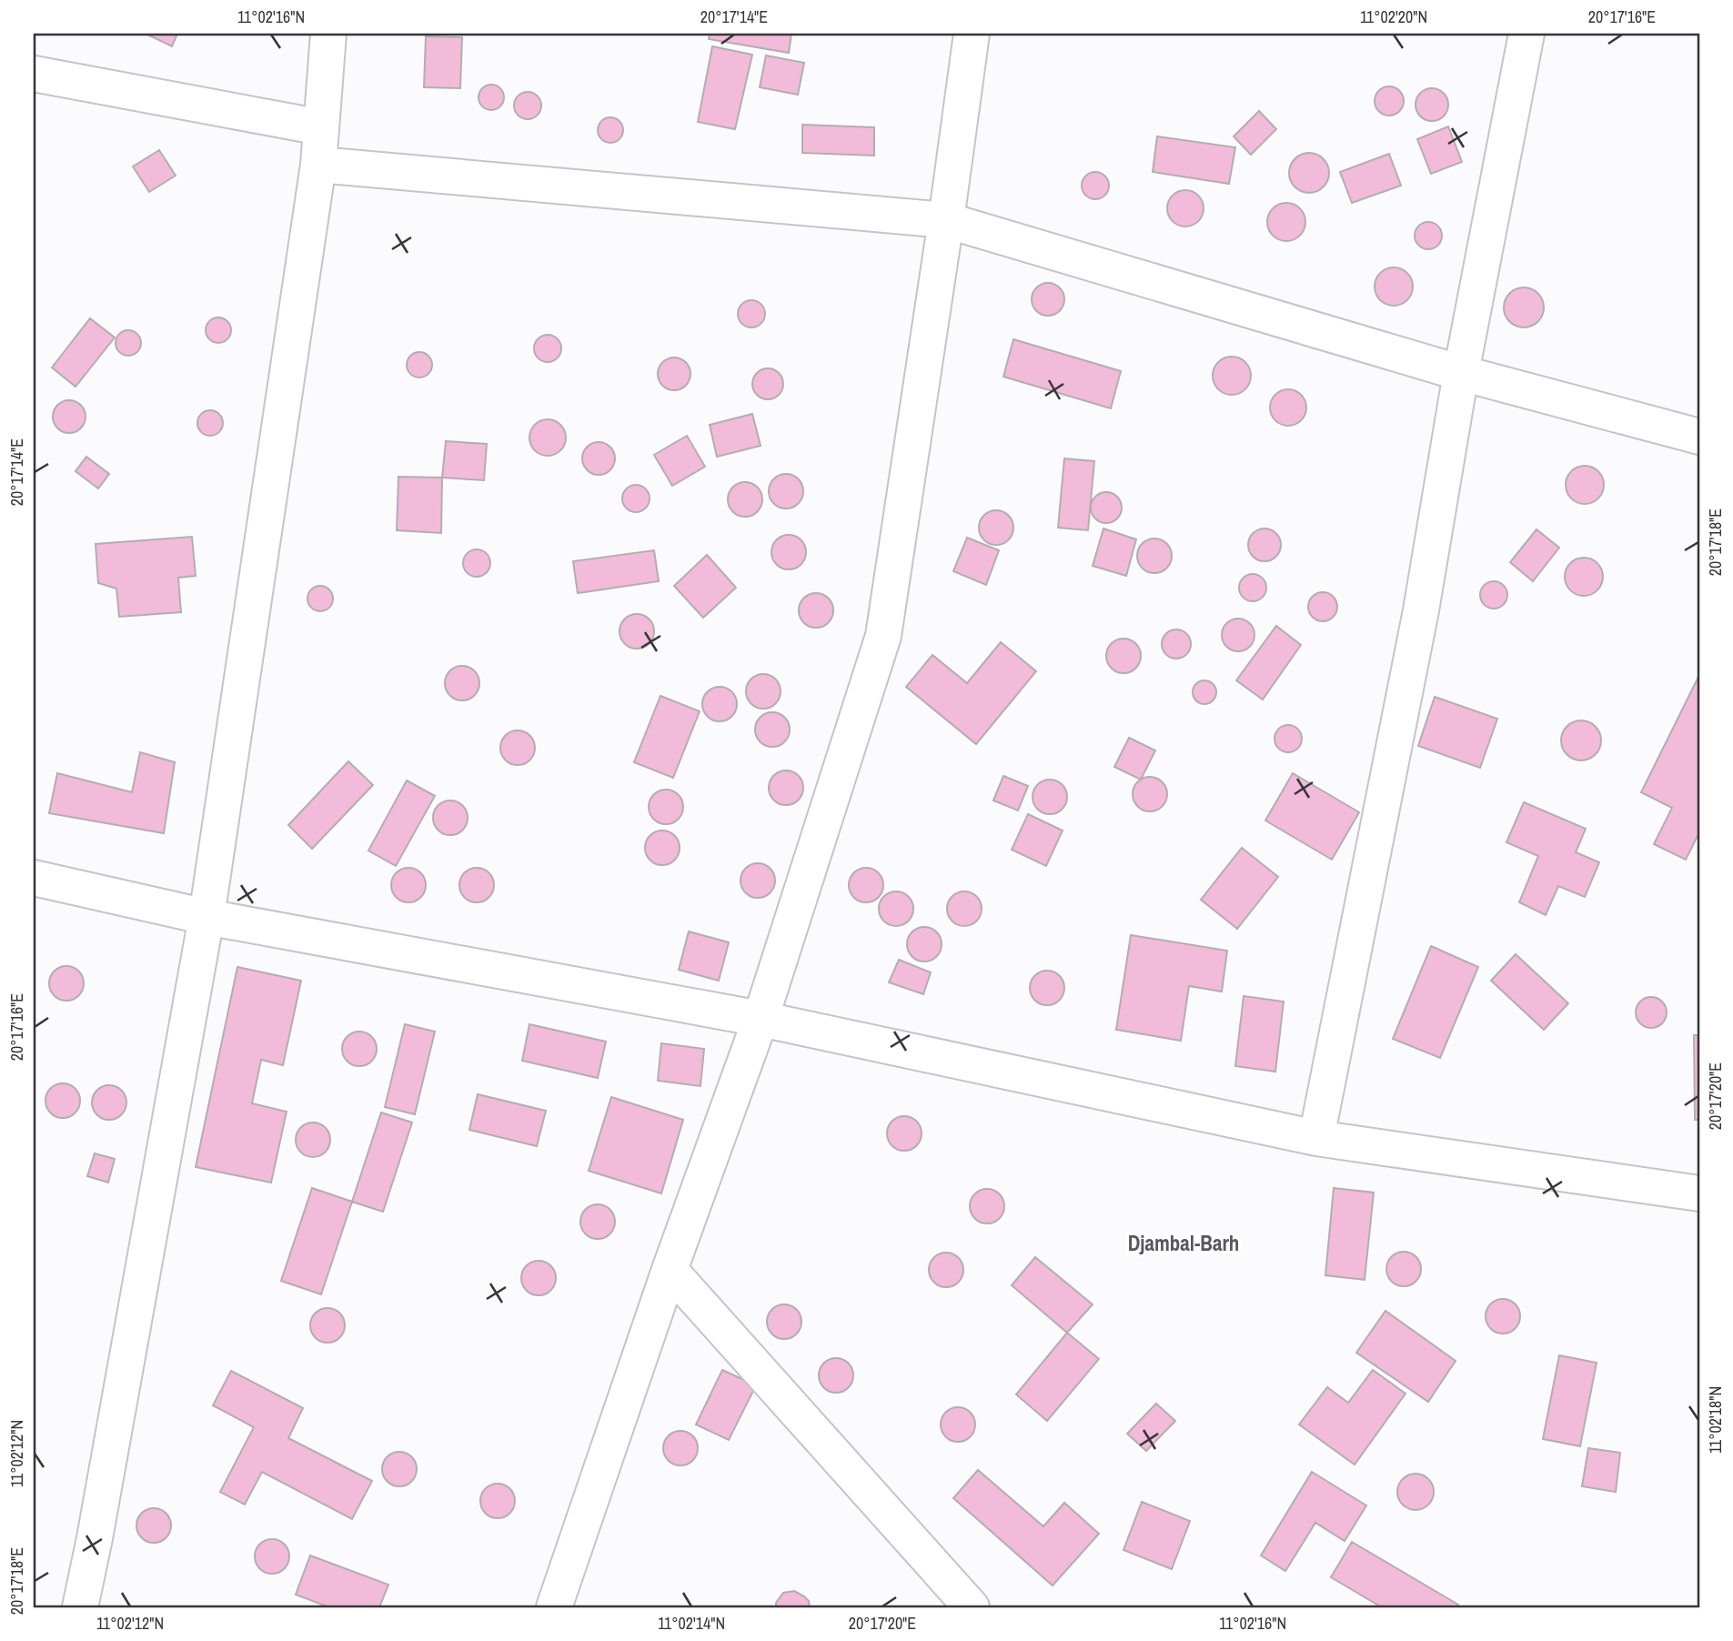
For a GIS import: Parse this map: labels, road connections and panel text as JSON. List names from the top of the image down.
{
  "districts": ["Djambal-Barh"],
  "coordinates": [
    "11°02'16\"N",
    "20°17'14\"E",
    "11°02'20\"N",
    "20°17'16\"E",
    "20°17'18\"E",
    "20°17'20\"E",
    "11°02'18\"N",
    "11°02'12\"N",
    "11°02'14\"N"
  ]
}
